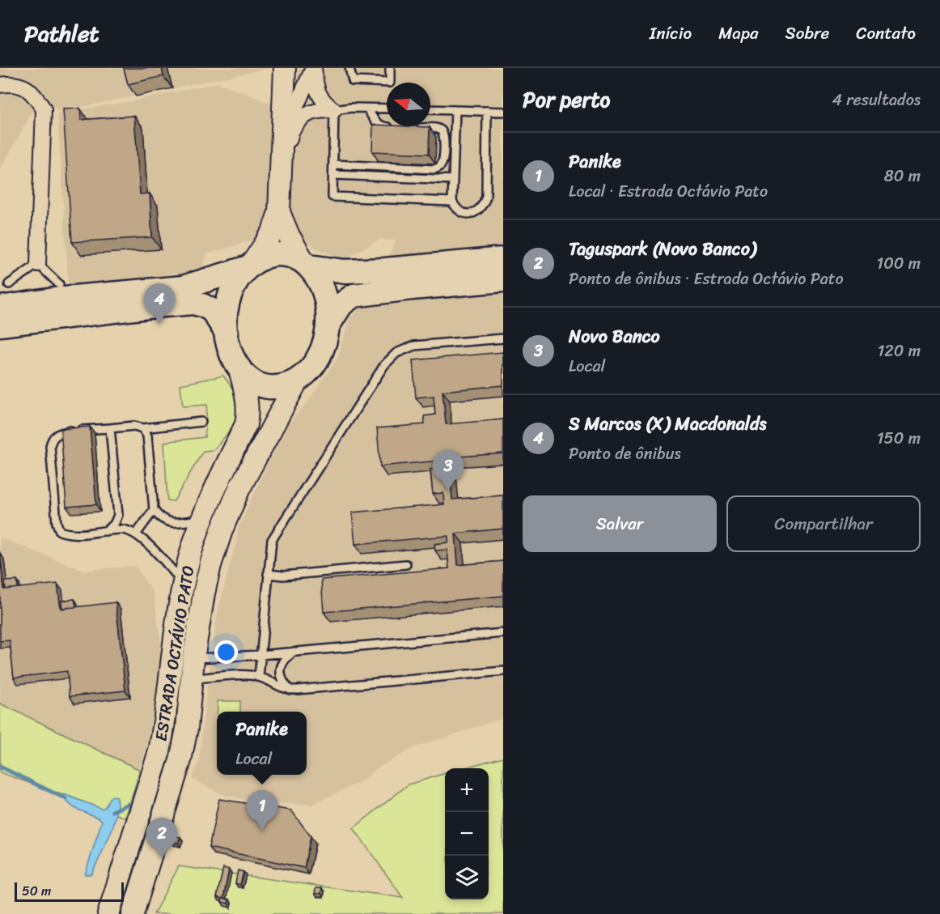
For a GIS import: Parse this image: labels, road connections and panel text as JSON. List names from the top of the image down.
{
  "streets": {
    "street": ["ESTRADA OCTÁVIO PATO"]
  },
  "scale_bar": "50 m",
  "north": "left",
  "page": {
    "header": "Pathlet",
    "nav": [
      "Início",
      "Mapa",
      "Sobre",
      "Contato"
    ],
    "heading": ["Por perto", "4 resultados"],
    "list": [
      {
        "mark": "1",
        "name": "Panike",
        "note": "Local · Estrada Octávio Pato",
        "value": "80 m"
      },
      {
        "mark": "2",
        "name": "Taguspark (Novo Banco)",
        "note": "Ponto de ônibus · Estrada Octávio Pato",
        "value": "100 m"
      },
      {
        "mark": "3",
        "name": "Novo Banco",
        "note": "Local",
        "value": "120 m"
      },
      {
        "mark": "4",
        "name": "S Marcos (X) Macdonalds",
        "note": "Ponto de ônibus",
        "value": "150 m"
      }
    ],
    "pins": [
      "4",
      "3",
      "1",
      "2"
    ],
    "buttons": ["Salvar", "Compartilhar"],
    "popup": ["Panike", "Local"],
    "map_buttons": ["+", "−"],
    "scale": "50 m"
  }
}
